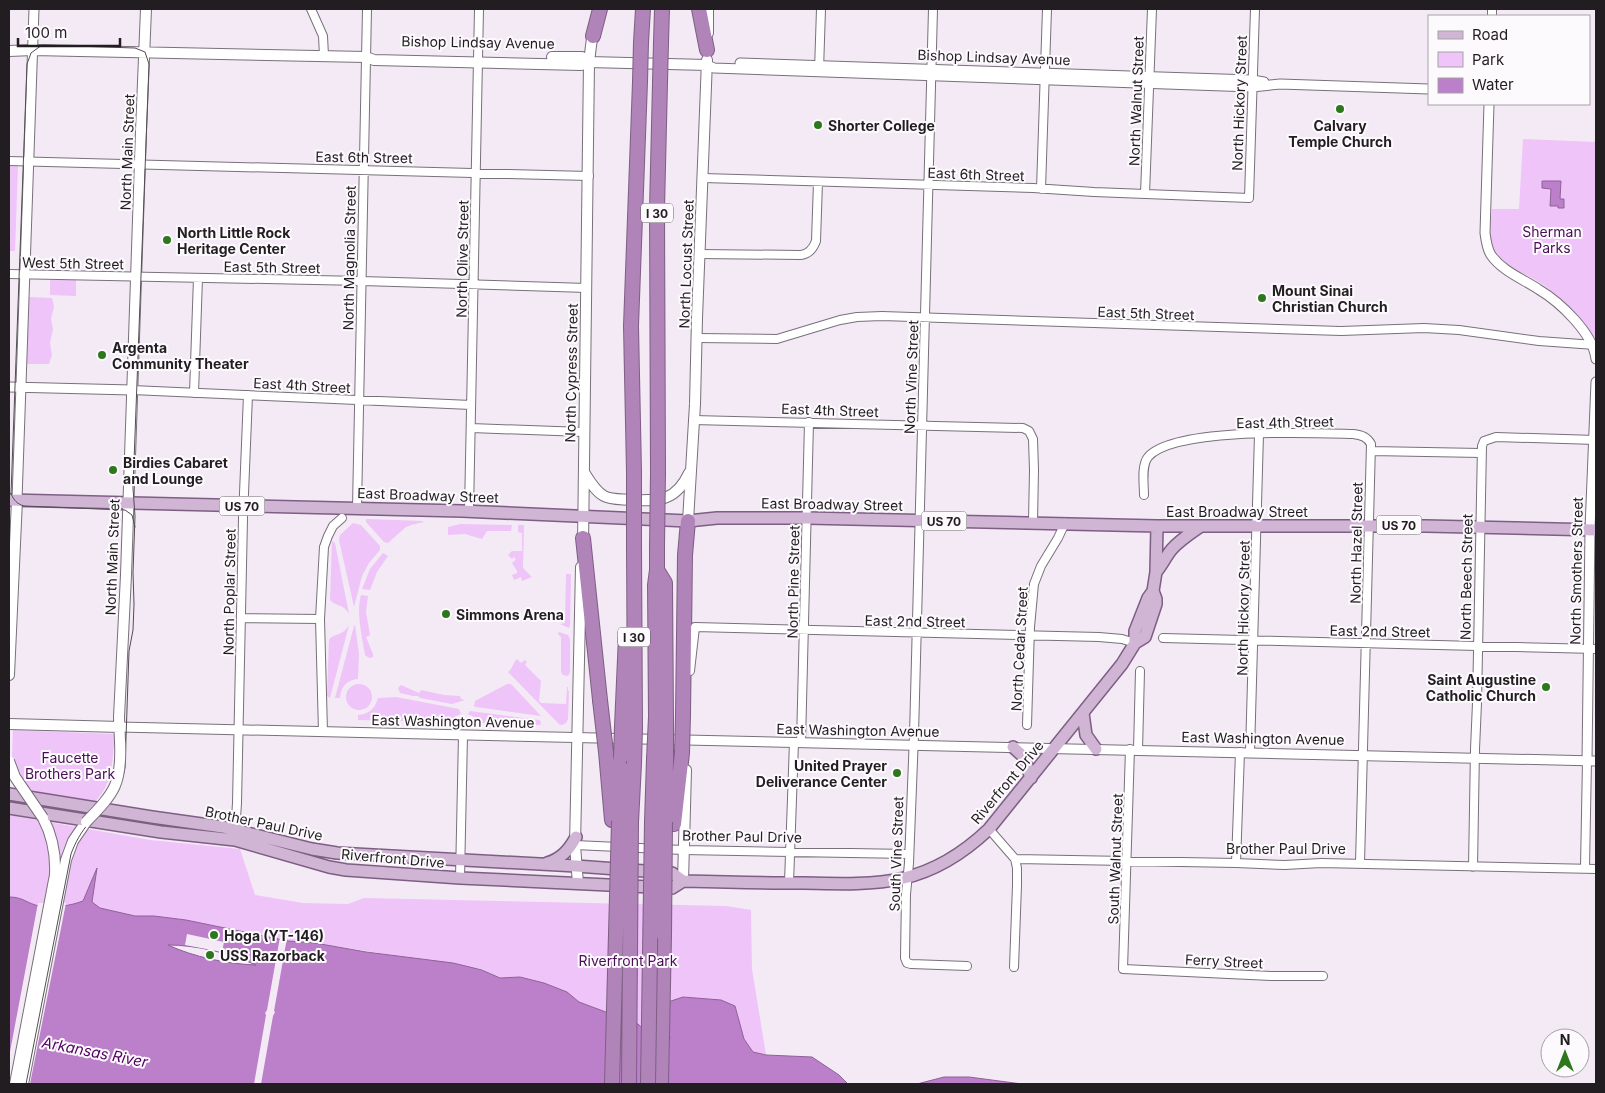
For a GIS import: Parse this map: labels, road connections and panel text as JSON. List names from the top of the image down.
{
  "streets": {
    "highway": ["I 30"],
    "main road": [
      "Bishop Lindsay Avenue",
      "North Main Street",
      "North Locust Street",
      "North Cypress Street",
      "East Broadway Street",
      "US 70",
      "Riverfront Drive",
      "Brother Paul Drive"
    ],
    "street": [
      "North Walnut Street",
      "North Hickory Street",
      "East 6th Street",
      "North Magnolia Street",
      "North Olive Street",
      "West 5th Street",
      "East 5th Street",
      "North Vine Street",
      "East 4th Street",
      "North Hazel Street",
      "North Smothers Street",
      "North Beech Street",
      "North Pine Street",
      "North Poplar Street",
      "East 2nd Street",
      "North Cedar Street",
      "East Washington Avenue",
      "South Vine Street",
      "South Walnut Street",
      "Ferry Street"
    ]
  },
  "crossings": [
    ["Bishop Lindsay Avenue", "North Walnut Street"],
    ["Bishop Lindsay Avenue", "North Hickory Street"],
    ["Bishop Lindsay Avenue", "North Main Street"],
    ["Bishop Lindsay Avenue", "North Magnolia Street"],
    ["Bishop Lindsay Avenue", "North Olive Street"],
    ["Bishop Lindsay Avenue", "North Locust Street"],
    ["Bishop Lindsay Avenue", "North Cypress Street"],
    ["Bishop Lindsay Avenue", "North Vine Street"],
    ["North Walnut Street", "East 6th Street"],
    ["North Hickory Street", "East 6th Street"],
    ["North Hickory Street", "East 4th Street"],
    ["North Hickory Street", "East Broadway Street"],
    ["North Hickory Street", "East 2nd Street"],
    ["North Hickory Street", "East Washington Avenue"],
    ["North Main Street", "East 6th Street"],
    ["North Main Street", "West 5th Street"],
    ["North Main Street", "East 5th Street"],
    ["North Main Street", "East 4th Street"],
    ["North Main Street", "East Broadway Street"],
    ["North Main Street", "US 70"],
    ["North Main Street", "East Washington Avenue"],
    ["East 6th Street", "North Magnolia Street"],
    ["East 6th Street", "North Olive Street"],
    ["East 6th Street", "North Locust Street"],
    ["East 6th Street", "North Cypress Street"],
    ["East 6th Street", "North Vine Street"],
    ["North Magnolia Street", "East 5th Street"],
    ["North Magnolia Street", "East 4th Street"],
    ["North Magnolia Street", "East Broadway Street"],
    ["North Olive Street", "East 5th Street"],
    ["North Olive Street", "East 4th Street"],
    ["North Olive Street", "East Broadway Street"],
    ["West 5th Street", "East 5th Street"],
    ["North Locust Street", "East 5th Street"],
    ["North Locust Street", "East 4th Street"],
    ["North Locust Street", "East Broadway Street"],
    ["East 5th Street", "North Cypress Street"],
    ["East 5th Street", "North Vine Street"],
    ["North Cypress Street", "East Broadway Street"],
    ["North Cypress Street", "East Washington Avenue"],
    ["North Cypress Street", "Riverfront Drive"],
    ["North Cypress Street", "Brother Paul Drive"],
    ["North Vine Street", "East 4th Street"],
    ["North Vine Street", "East Broadway Street"],
    ["North Vine Street", "East 2nd Street"],
    ["North Vine Street", "East Washington Avenue"],
    ["North Vine Street", "South Vine Street"],
    ["East 4th Street", "East Broadway Street"],
    ["East 4th Street", "North Hazel Street"],
    ["East 4th Street", "North Pine Street"],
    ["East 4th Street", "North Poplar Street"],
    ["East Broadway Street", "US 70"],
    ["East Broadway Street", "North Hazel Street"],
    ["East Broadway Street", "North Smothers Street"],
    ["East Broadway Street", "North Beech Street"],
    ["East Broadway Street", "North Pine Street"],
    ["East Broadway Street", "North Poplar Street"],
    ["East Broadway Street", "North Cedar Street"],
    ["East Broadway Street", "Riverfront Drive"],
    ["North Hazel Street", "East 2nd Street"],
    ["North Hazel Street", "East Washington Avenue"],
    ["North Hazel Street", "Brother Paul Drive"],
    ["North Smothers Street", "East 2nd Street"],
    ["North Smothers Street", "East Washington Avenue"],
    ["North Beech Street", "East 2nd Street"],
    ["North Beech Street", "East Washington Avenue"],
    ["North Beech Street", "Brother Paul Drive"],
    ["North Pine Street", "East 2nd Street"],
    ["North Pine Street", "East Washington Avenue"],
    ["North Pine Street", "Riverfront Drive"],
    ["North Pine Street", "Brother Paul Drive"],
    ["North Poplar Street", "East Washington Avenue"],
    ["North Poplar Street", "Riverfront Drive"],
    ["North Poplar Street", "Brother Paul Drive"],
    ["East 2nd Street", "North Cedar Street"],
    ["East 2nd Street", "East Washington Avenue"],
    ["East 2nd Street", "Riverfront Drive"],
    ["East Washington Avenue", "Riverfront Drive"],
    ["East Washington Avenue", "South Vine Street"],
    ["East Washington Avenue", "South Walnut Street"],
    ["Riverfront Drive", "Brother Paul Drive"],
    ["Riverfront Drive", "South Vine Street"],
    ["Brother Paul Drive", "South Vine Street"],
    ["Brother Paul Drive", "South Walnut Street"],
    ["South Walnut Street", "Ferry Street"]
  ],
  "water": ["Arkansas River"],
  "parks": ["Sherman Parks", "Faucette Brothers Park", "Riverfront Park"],
  "places": [
    "Calvary Temple Church",
    "Shorter College",
    "North Little Rock Heritage Center",
    "Mount Sinai Christian Church",
    "Argenta Community Theater",
    "Birdies Cabaret and Lounge",
    "Simmons Arena",
    "Saint Augustine Catholic Church",
    "United Prayer Deliverance Center",
    "Hoga (YT-146)",
    "USS Razorback"
  ],
  "legend": ["Road", "Park", "Water"],
  "scale_bar": "100 m",
  "north": "top"
}
